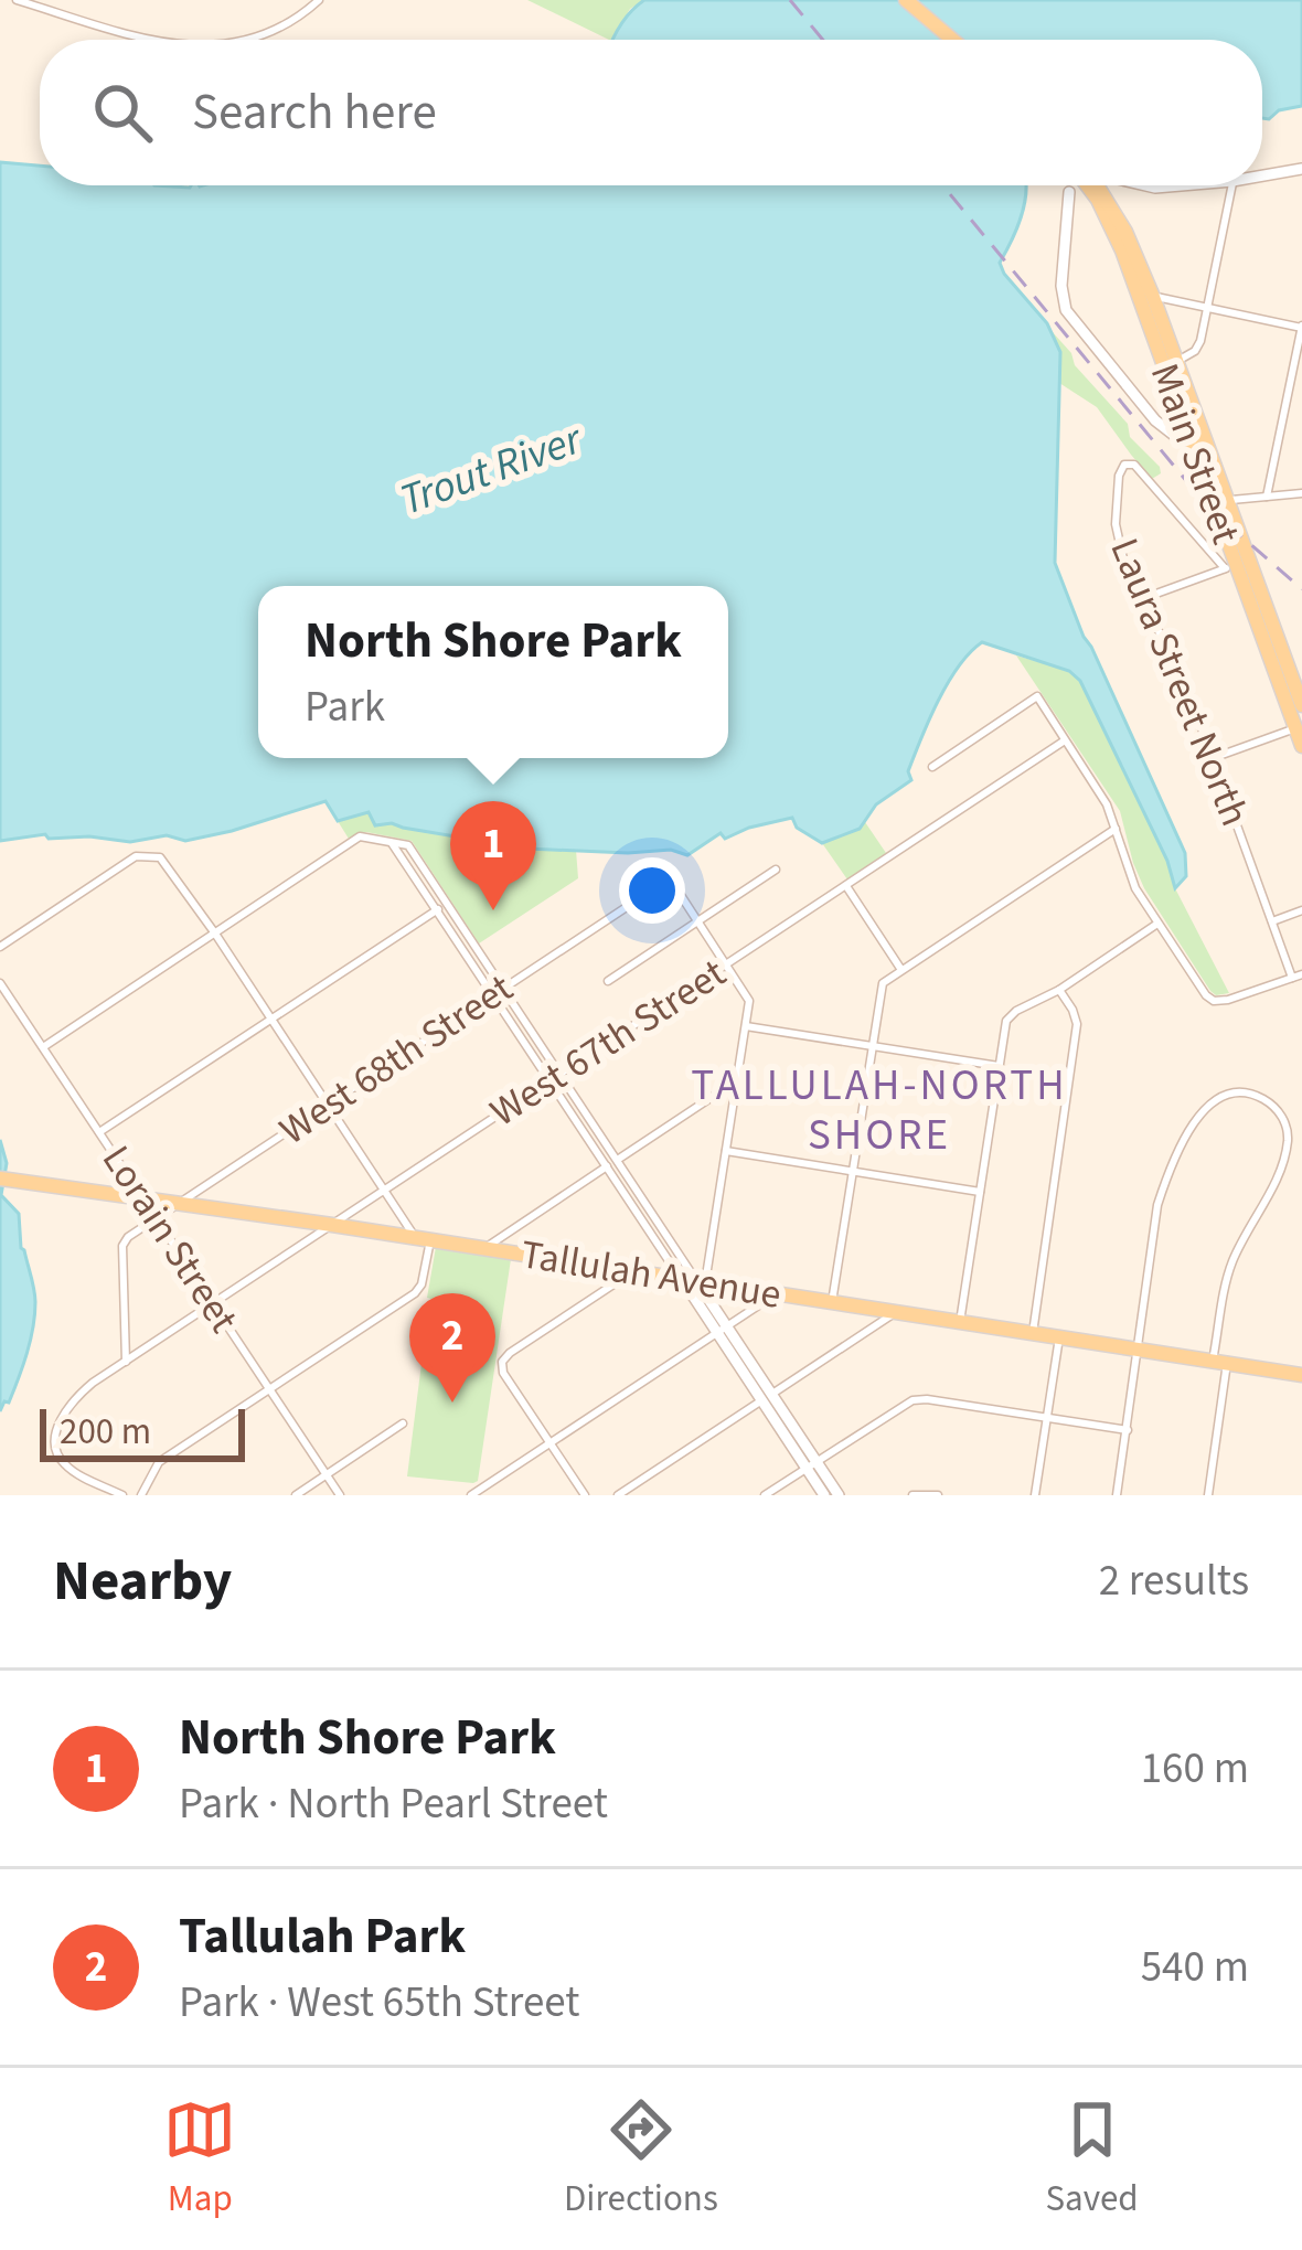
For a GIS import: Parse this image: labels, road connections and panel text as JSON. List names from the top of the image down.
{
  "streets": {
    "main road": ["Main Street", "Tallulah Avenue"],
    "street": [
      "Laura Street North",
      "West 67th Street",
      "West 68th Street",
      "Lorain Street"
    ]
  },
  "crossings": [
    ["Main Street", "Laura Street North"],
    ["West 67th Street", "West 68th Street"],
    ["West 67th Street", "Lorain Street"],
    ["West 67th Street", "Tallulah Avenue"],
    ["West 68th Street", "Lorain Street"],
    ["West 68th Street", "Tallulah Avenue"],
    ["Lorain Street", "Tallulah Avenue"]
  ],
  "districts": ["TALLULAH-NORTH SHORE"],
  "water": ["Trout River"],
  "scale_bar": "200 m",
  "page": {
    "search": "Search here",
    "popup": ["North Shore Park", "Park"],
    "pins": ["1", "2"],
    "scale": "200 m",
    "heading": ["Nearby", "2 results"],
    "list": [
      {
        "mark": "1",
        "name": "North Shore Park",
        "note": "Park · North Pearl Street",
        "value": "160 m"
      },
      {
        "mark": "2",
        "name": "Tallulah Park",
        "note": "Park · West 65th Street",
        "value": "540 m"
      }
    ],
    "nav": ["Map", "Directions", "Saved"]
  }
}
